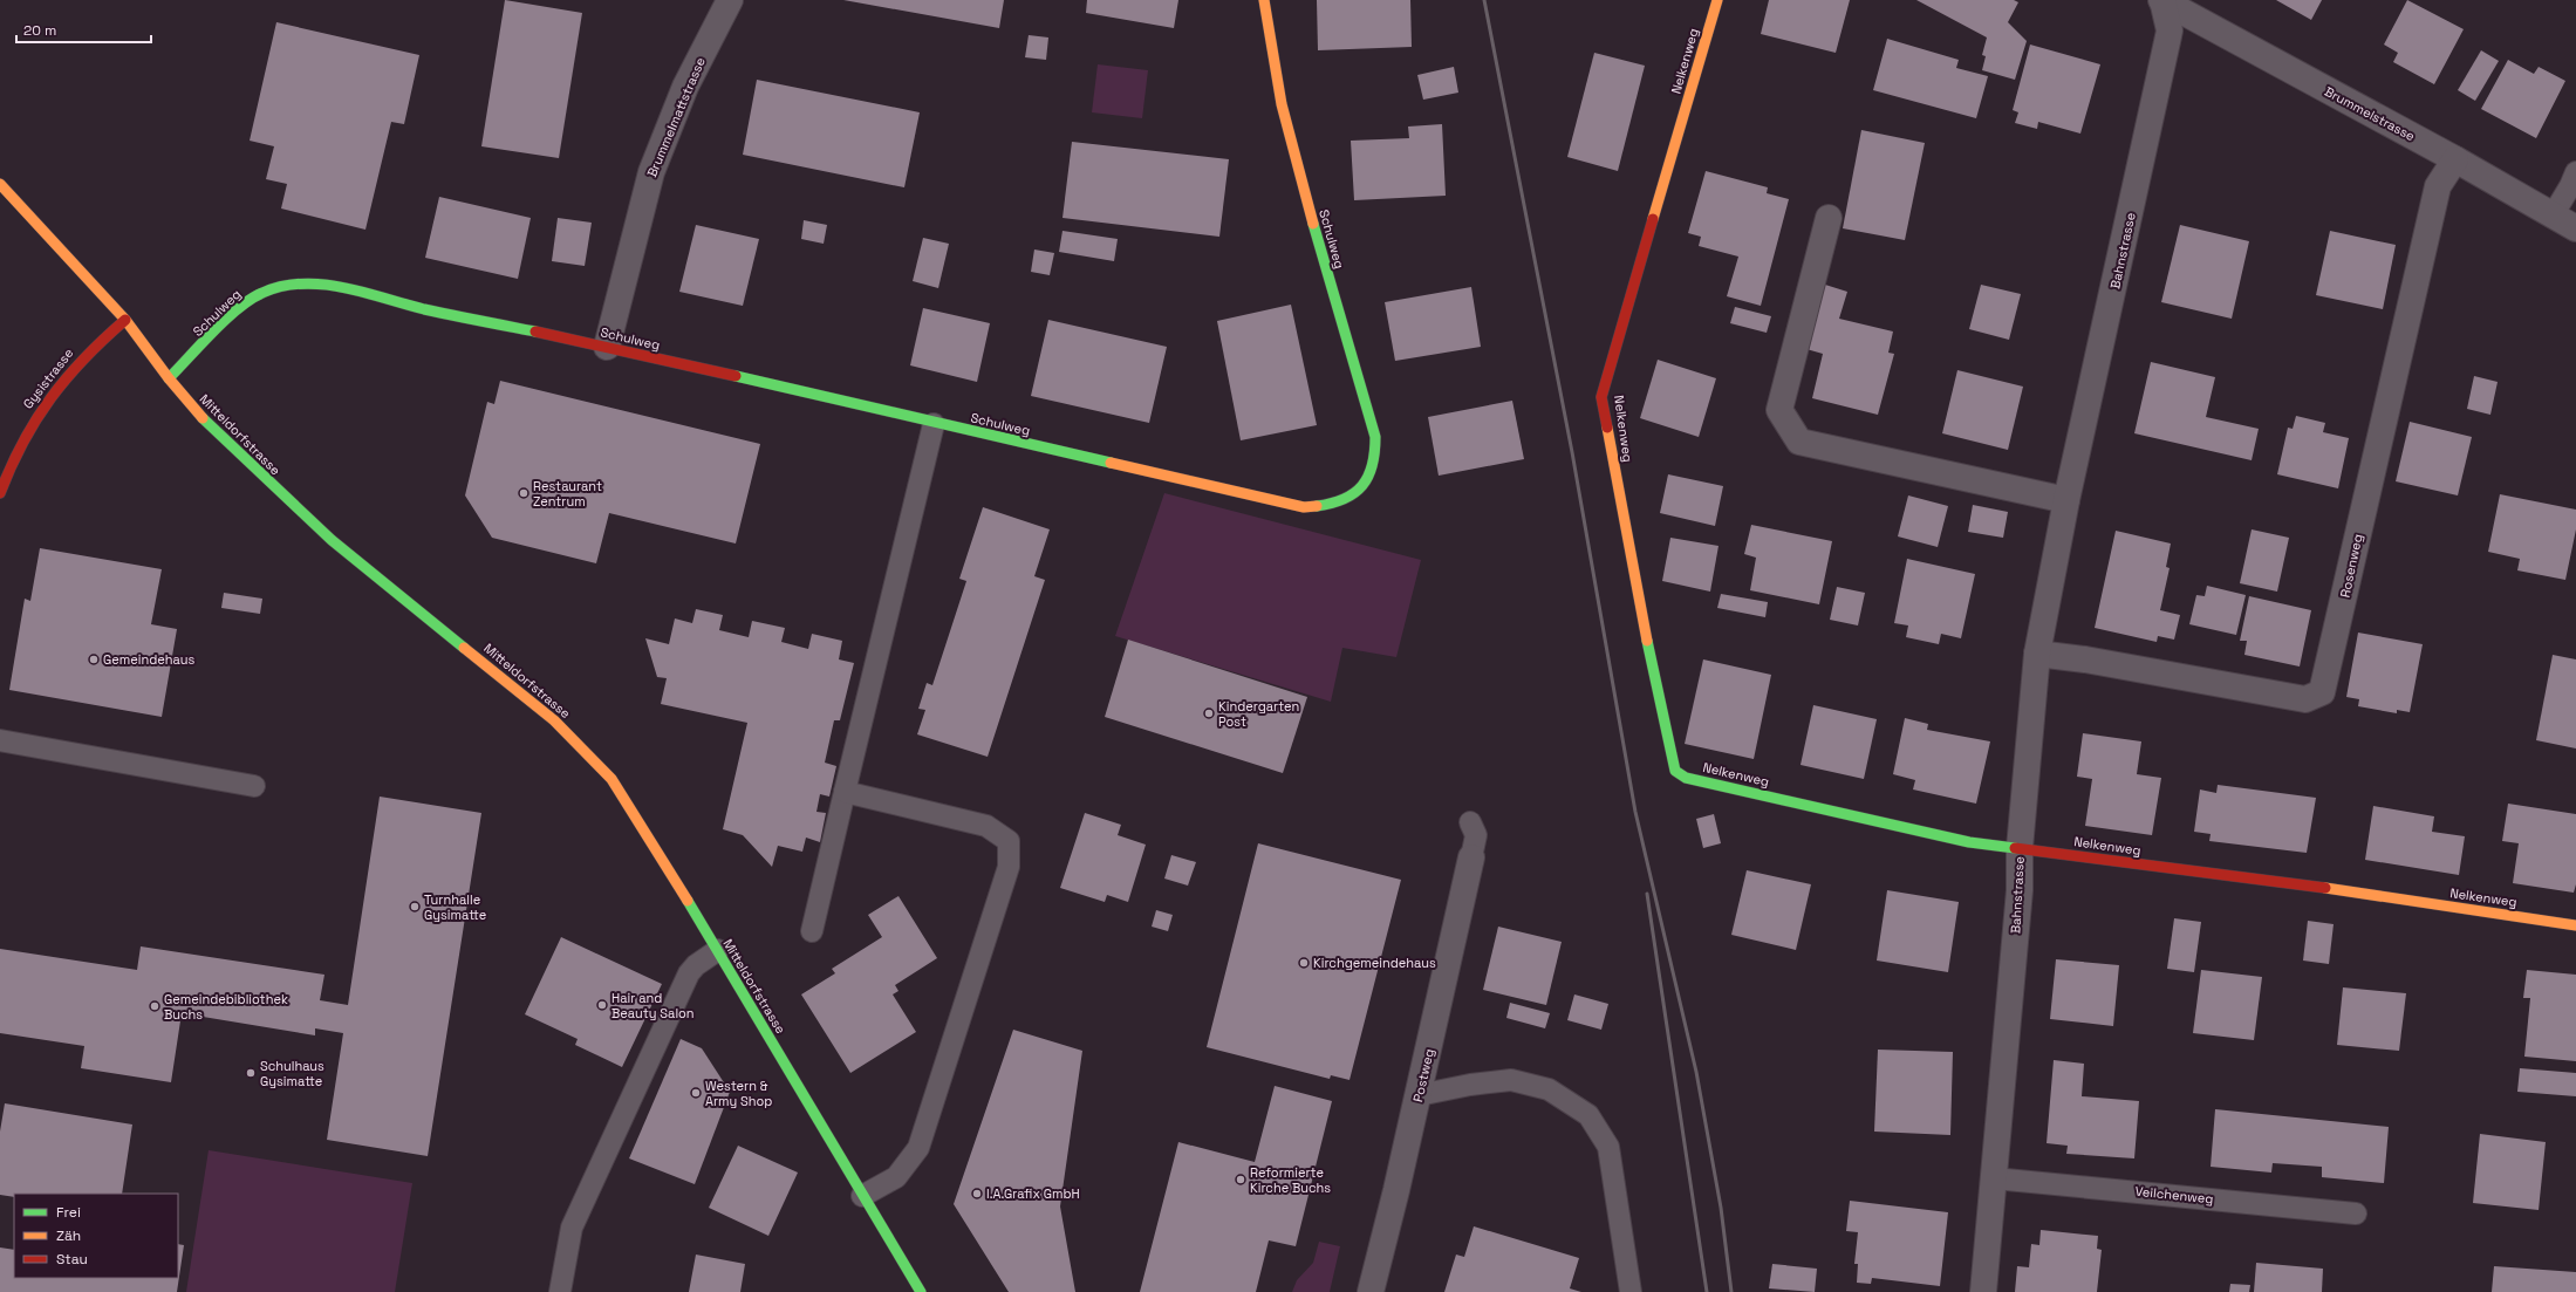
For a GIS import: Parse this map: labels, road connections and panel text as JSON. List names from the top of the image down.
{
  "streets": {
    "street": [
      "Nelkenweg",
      "Brummelstrasse",
      "Brummelmattstrasse",
      "Schulweg",
      "Bahnstrasse",
      "Gysistrasse",
      "Mitteldorfstrasse",
      "Rosenweg",
      "Postweg"
    ],
    "lane": ["Veilchenweg"]
  },
  "crossings": [
    ["Nelkenweg", "Bahnstrasse"],
    ["Brummelstrasse", "Bahnstrasse"],
    ["Brummelstrasse", "Rosenweg"],
    ["Brummelmattstrasse", "Schulweg"],
    ["Schulweg", "Mitteldorfstrasse"],
    ["Bahnstrasse", "Rosenweg"],
    ["Bahnstrasse", "Veilchenweg"],
    ["Gysistrasse", "Mitteldorfstrasse"]
  ],
  "places": [
    "Restaurant Zentrum",
    "Gemeindehaus",
    "Kindergarten Post",
    "Turnhalle Gysimatte",
    "Kirchgemeindehaus",
    "Hair and Beauty Salon",
    "Gemeindebibliothek Buchs",
    "Schulhaus Gysimatte",
    "Western & Army Shop",
    "Reformierte Kirche Buchs",
    "I.A.Grafix GmbH"
  ],
  "legend": ["Frei", "Zäh", "Stau"],
  "scale_bar": "20 m"
}
